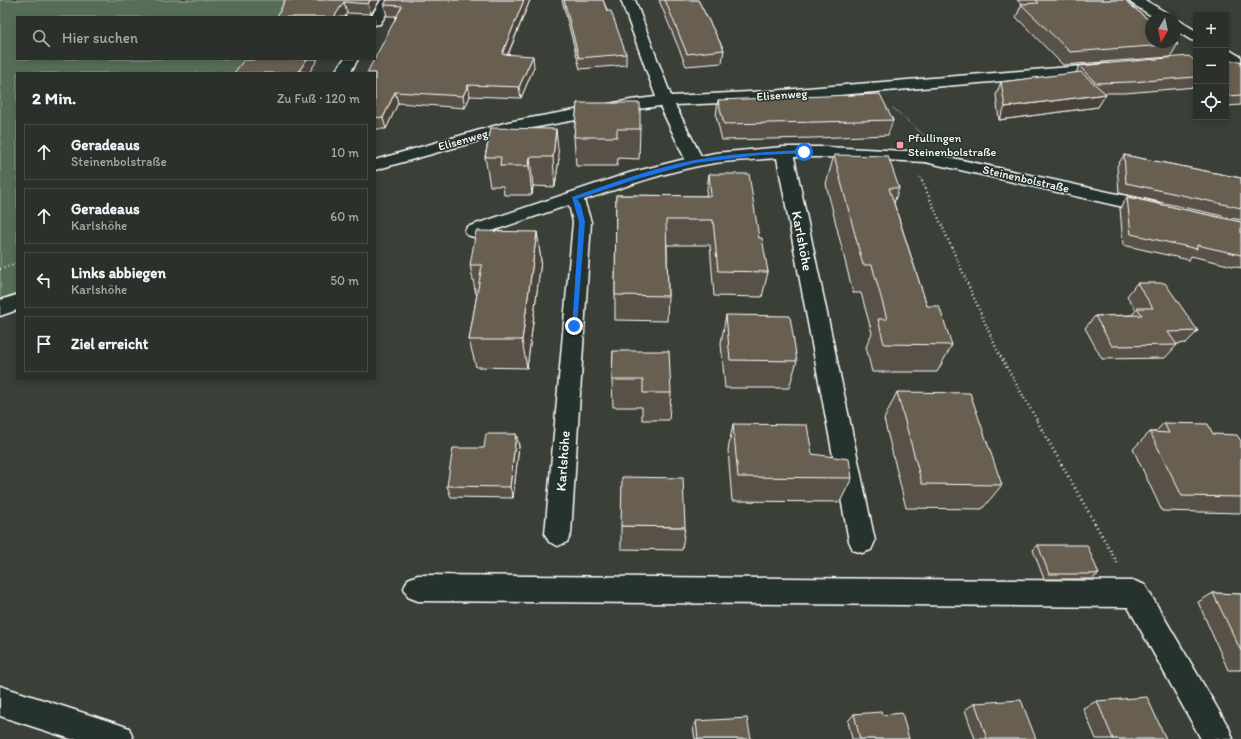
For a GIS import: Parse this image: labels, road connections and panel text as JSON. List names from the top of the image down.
{
  "streets": {
    "street": ["Elisenweg", "Steinenbolstraße", "Karlshöhe"]
  },
  "crossings": [
    ["Steinenbolstraße", "Karlshöhe"]
  ],
  "places": {
    "transit": ["Pfullingen Steinenbolstraße"]
  },
  "north": "bottom",
  "page": {
    "map_buttons": ["+", "−"],
    "search": "Hier suchen",
    "heading": ["2 Min.", "Zu Fuß · 120 m"],
    "list": [
      ["Geradeaus", "Steinenbolstraße", "10 m"],
      ["Geradeaus", "Karlshöhe", "60 m"],
      ["Links abbiegen", "Karlshöhe", "50 m"],
      "Ziel erreicht"
    ]
  }
}
